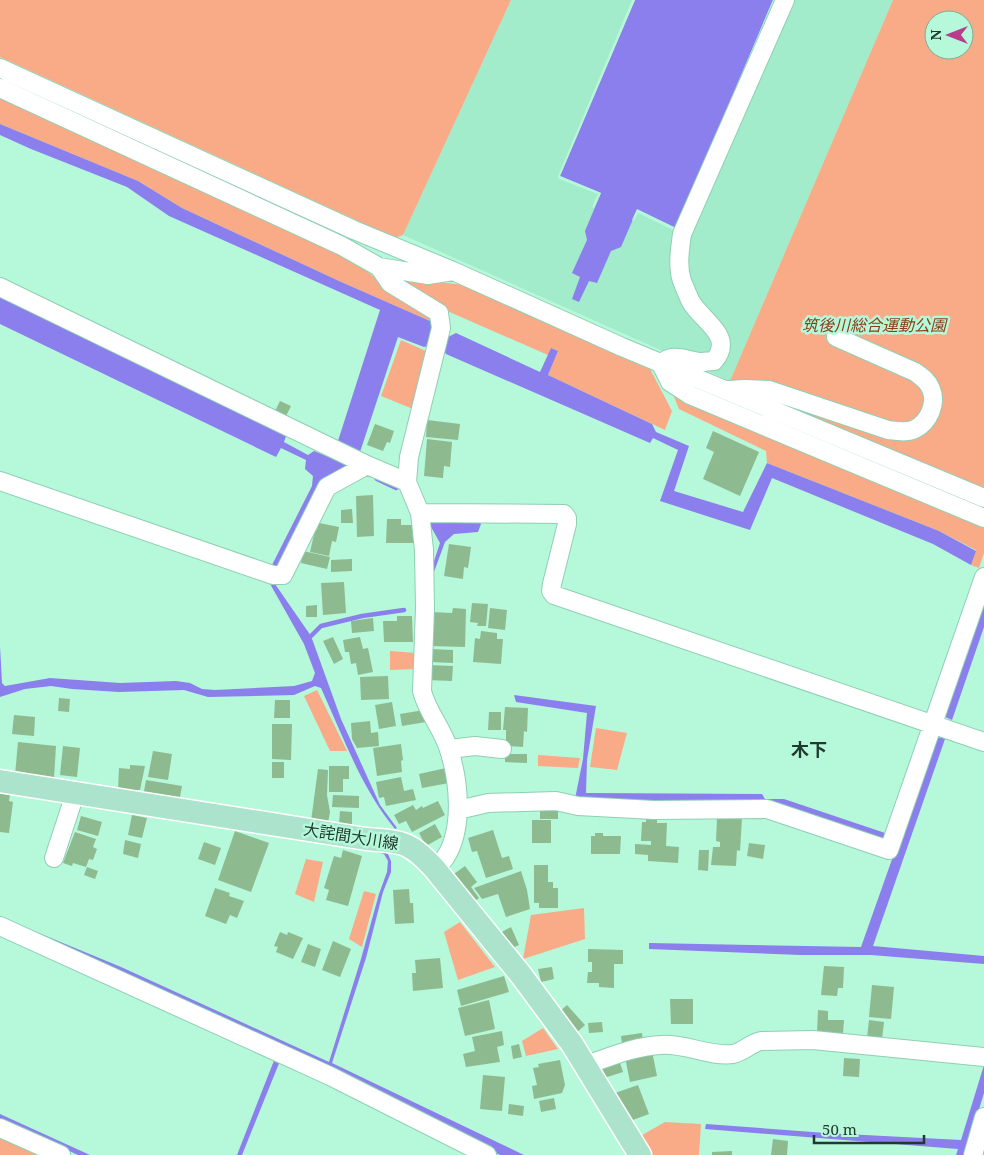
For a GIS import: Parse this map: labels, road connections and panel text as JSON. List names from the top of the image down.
{
  "streets": {
    "main road": ["大詫間大川線"]
  },
  "districts": ["木下"],
  "parks": ["筑後川総合運動公園"],
  "scale_bar": "50 m",
  "north": "left"
}
